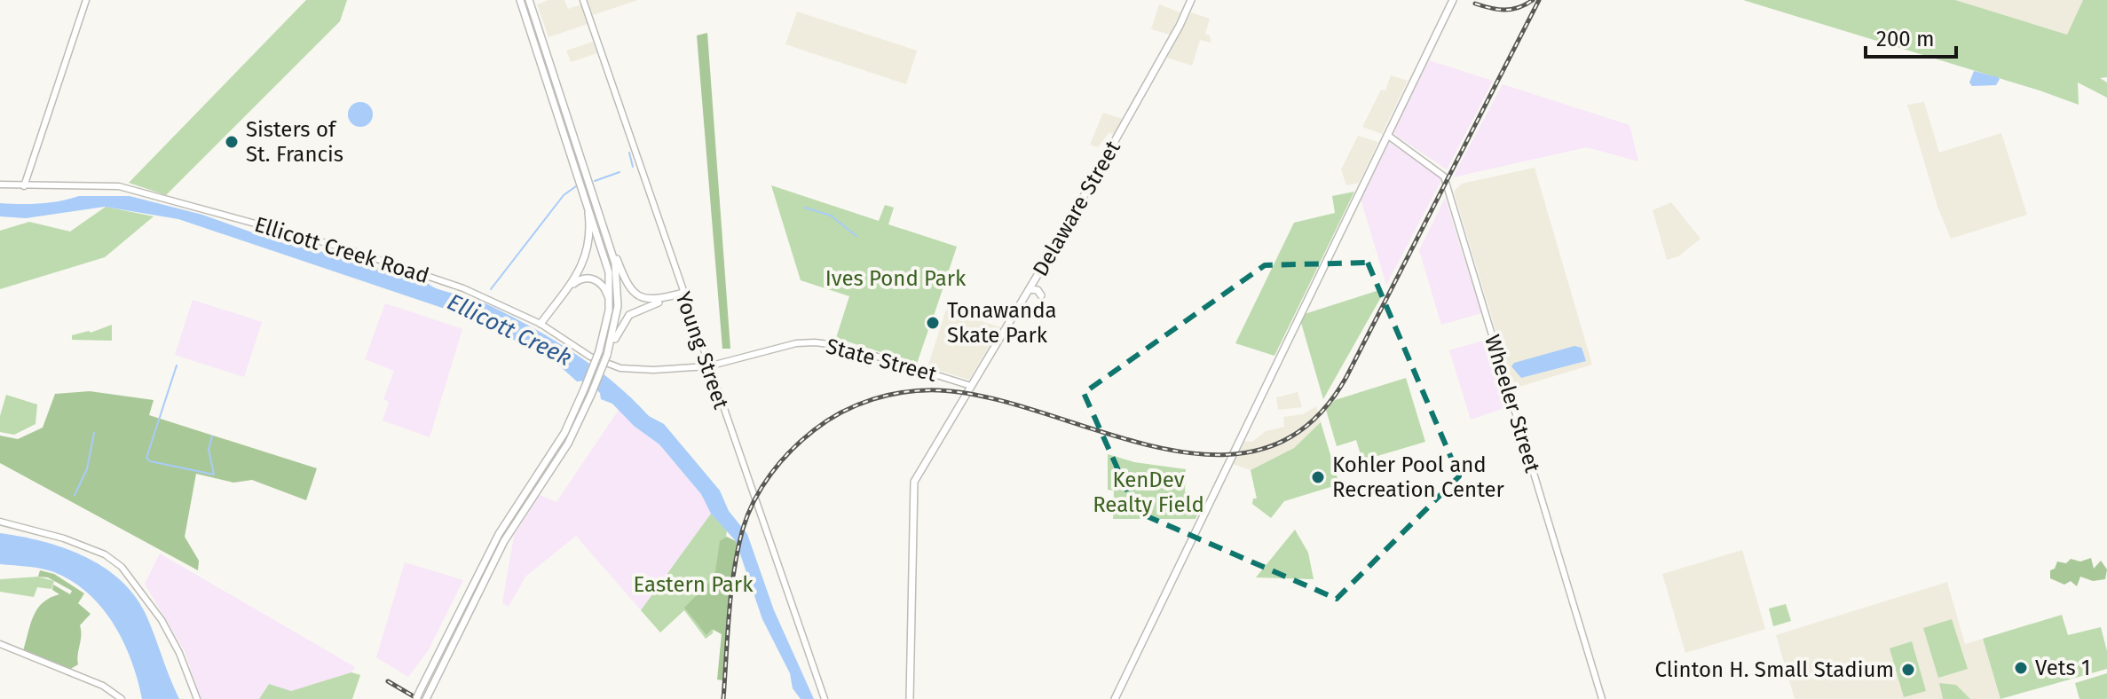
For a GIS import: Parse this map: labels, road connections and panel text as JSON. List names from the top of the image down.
{
  "streets": {
    "main road": ["Delaware Street"],
    "street": [
      "Ellicott Creek Road",
      "Young Street",
      "State Street",
      "Wheeler Street"
    ]
  },
  "crossings": [
    ["Delaware Street", "State Street"],
    ["Ellicott Creek Road", "Young Street"],
    ["Ellicott Creek Road", "State Street"],
    ["Young Street", "State Street"]
  ],
  "water": ["Ellicott Creek"],
  "parks": ["Ives Pond Park", "KenDev Realty Field", "Eastern Park"],
  "places": [
    "Sisters of St. Francis",
    "Tonawanda Skate Park",
    "Kohler Pool and Recreation Center",
    "Vets 1",
    "Clinton H. Small Stadium"
  ],
  "scale_bar": "200 m"
}
